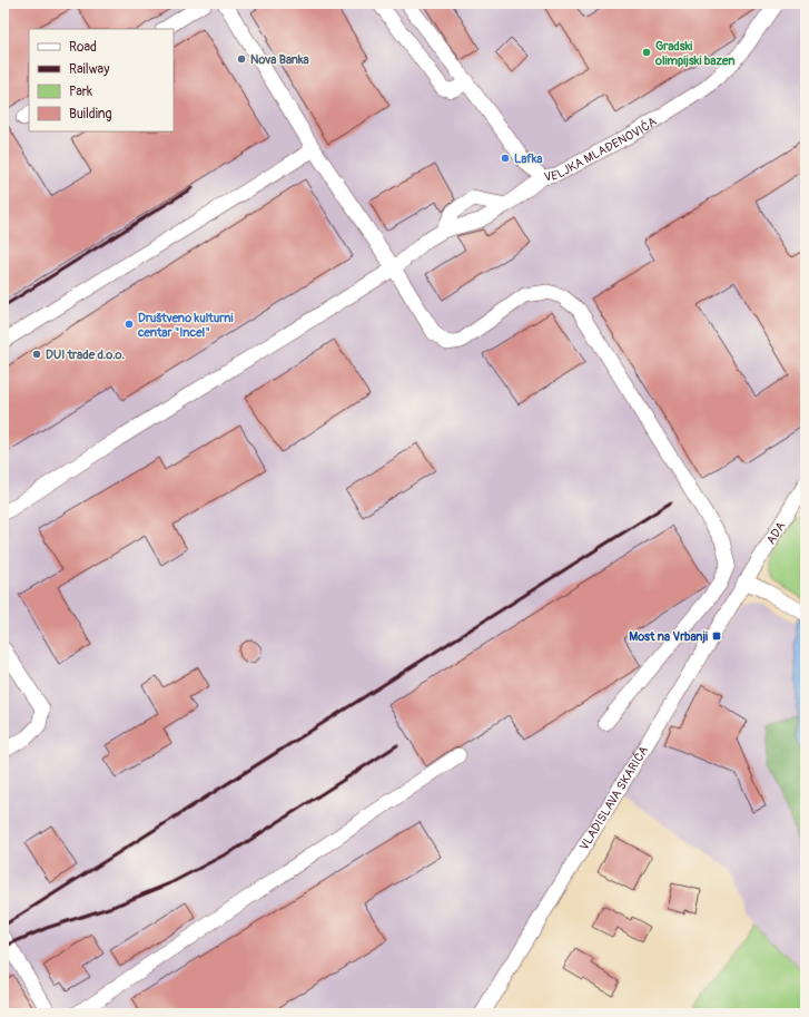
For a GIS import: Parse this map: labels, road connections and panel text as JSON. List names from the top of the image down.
{
  "streets": {
    "street": ["VELJKA MLAĐENOVIĆA", "ADA", "VLADISLAVA SKARIĆA"]
  },
  "crossings": [
    ["ADA", "VLADISLAVA SKARIĆA"]
  ],
  "places": {
    "other": [
      "Gradski olimpijski bazen",
      "Nova Banka",
      "Lafka",
      "Društveno kulturni centar \"Incel\"",
      "DUI trade d.o.o."
    ],
    "transit": ["Most na Vrbanji"]
  },
  "legend": [
    "Road",
    "Railway",
    "Park",
    "Building"
  ]
}
